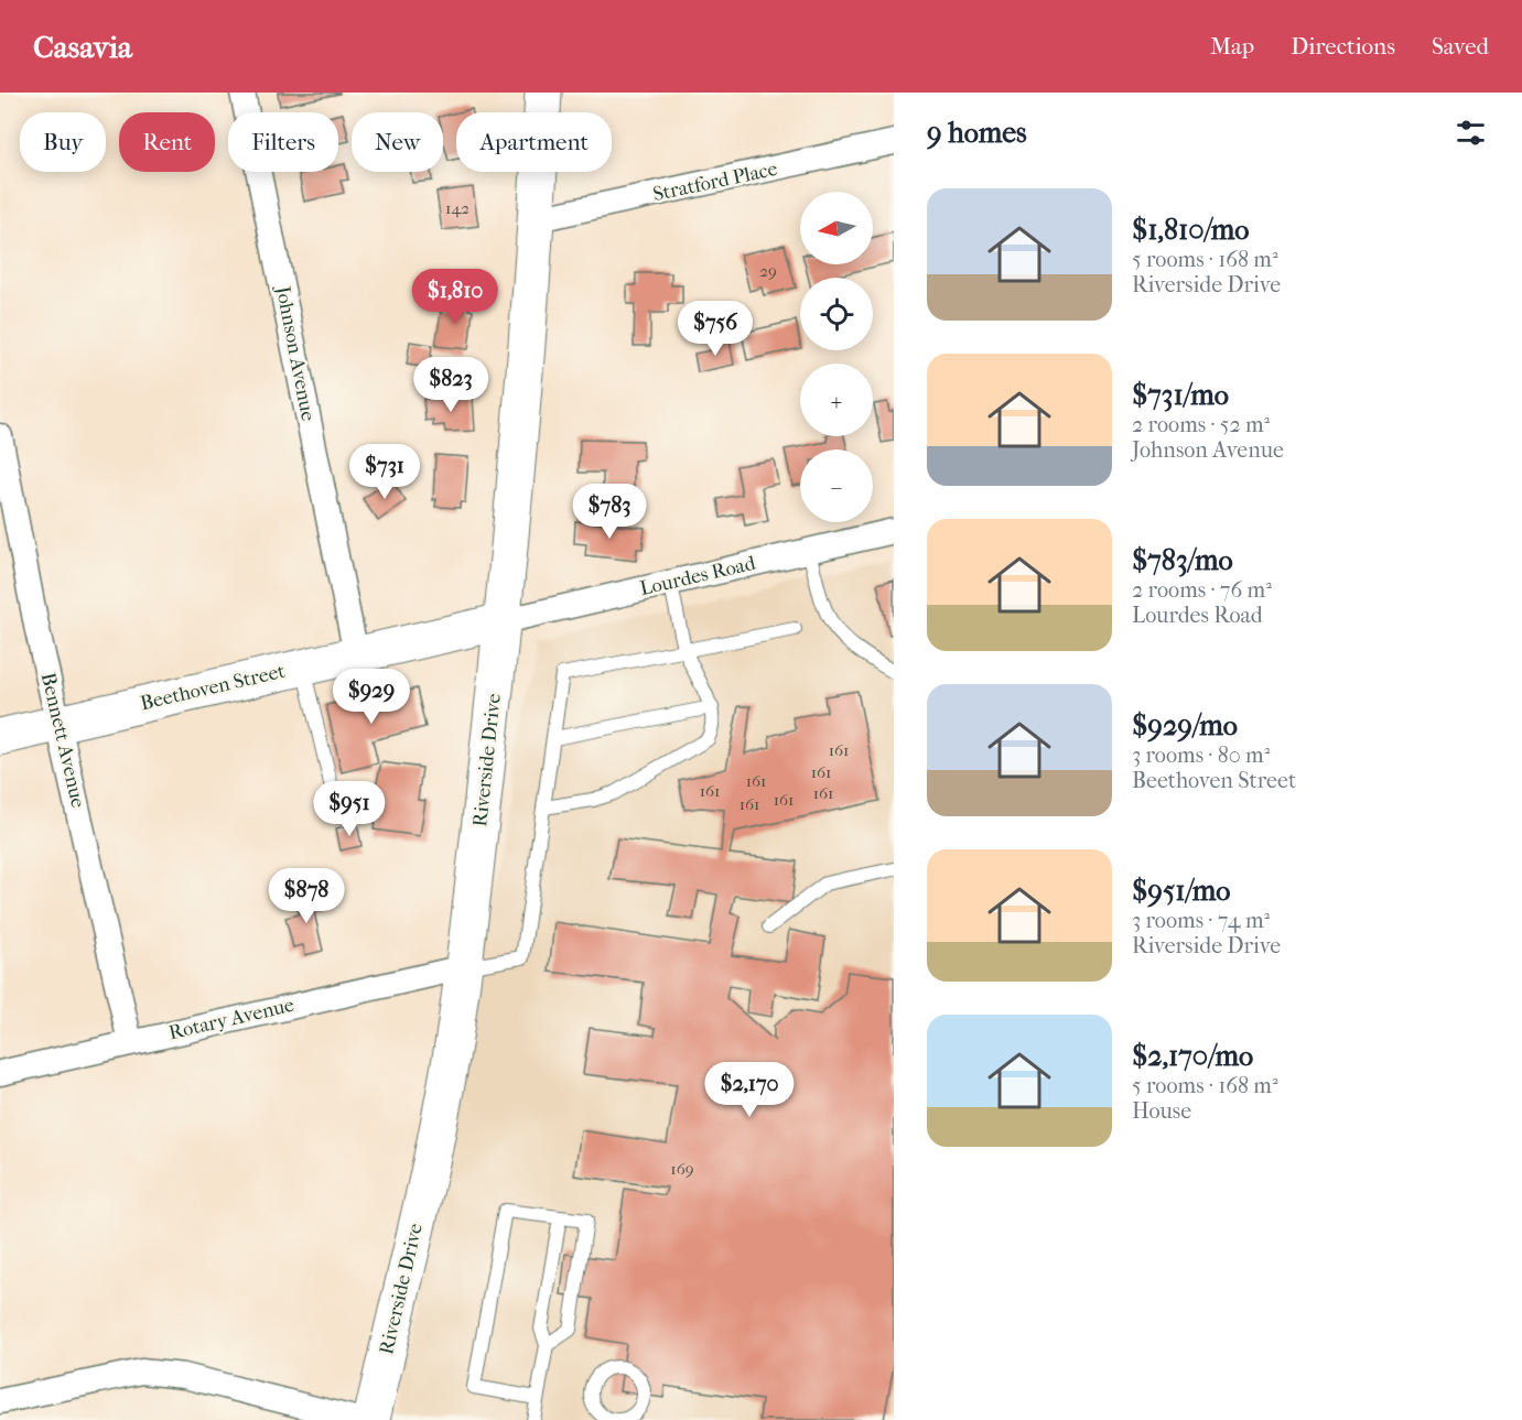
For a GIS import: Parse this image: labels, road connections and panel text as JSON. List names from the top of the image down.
{
  "streets": {
    "main road": ["Beethoven Street", "Riverside Drive"],
    "street": [
      "Stratford Place",
      "Johnson Avenue",
      "Lourdes Road",
      "Bennett Avenue",
      "Rotary Avenue"
    ]
  },
  "crossings": [
    ["Stratford Place", "Riverside Drive"],
    ["Johnson Avenue", "Beethoven Street"],
    ["Lourdes Road", "Beethoven Street"],
    ["Lourdes Road", "Riverside Drive"],
    ["Beethoven Street", "Bennett Avenue"],
    ["Beethoven Street", "Riverside Drive"],
    ["Bennett Avenue", "Rotary Avenue"],
    ["Riverside Drive", "Rotary Avenue"]
  ],
  "house_numbers": [
    "142",
    "29",
    "161",
    "161",
    "161",
    "161",
    "161",
    "161",
    "161",
    "169"
  ],
  "north": "left",
  "page": {
    "header": "Casavia",
    "nav": ["Map", "Directions", "Saved"],
    "heading": "9 homes",
    "chip": [
      "Buy",
      "Rent",
      "Filters",
      "New",
      "Apartment"
    ],
    "list": [
      {
        "name": "$1,810/mo",
        "note": "5 rooms · 168 m² · Riverside Drive"
      },
      {
        "name": "$731/mo",
        "note": "2 rooms · 52 m² · Johnson Avenue"
      },
      {
        "name": "$783/mo",
        "note": "2 rooms · 76 m² · Lourdes Road"
      },
      {
        "name": "$929/mo",
        "note": "3 rooms · 80 m² · Beethoven Street"
      },
      {
        "name": "$951/mo",
        "note": "3 rooms · 74 m² · Riverside Drive"
      },
      {
        "name": "$2,170/mo",
        "note": "5 rooms · 168 m² · House"
      }
    ],
    "map_buttons": ["+", "−"],
    "price": [
      "$1,810",
      "$756",
      "$823",
      "$731",
      "$783",
      "$929",
      "$951",
      "$878",
      "$2,170"
    ]
  }
}
